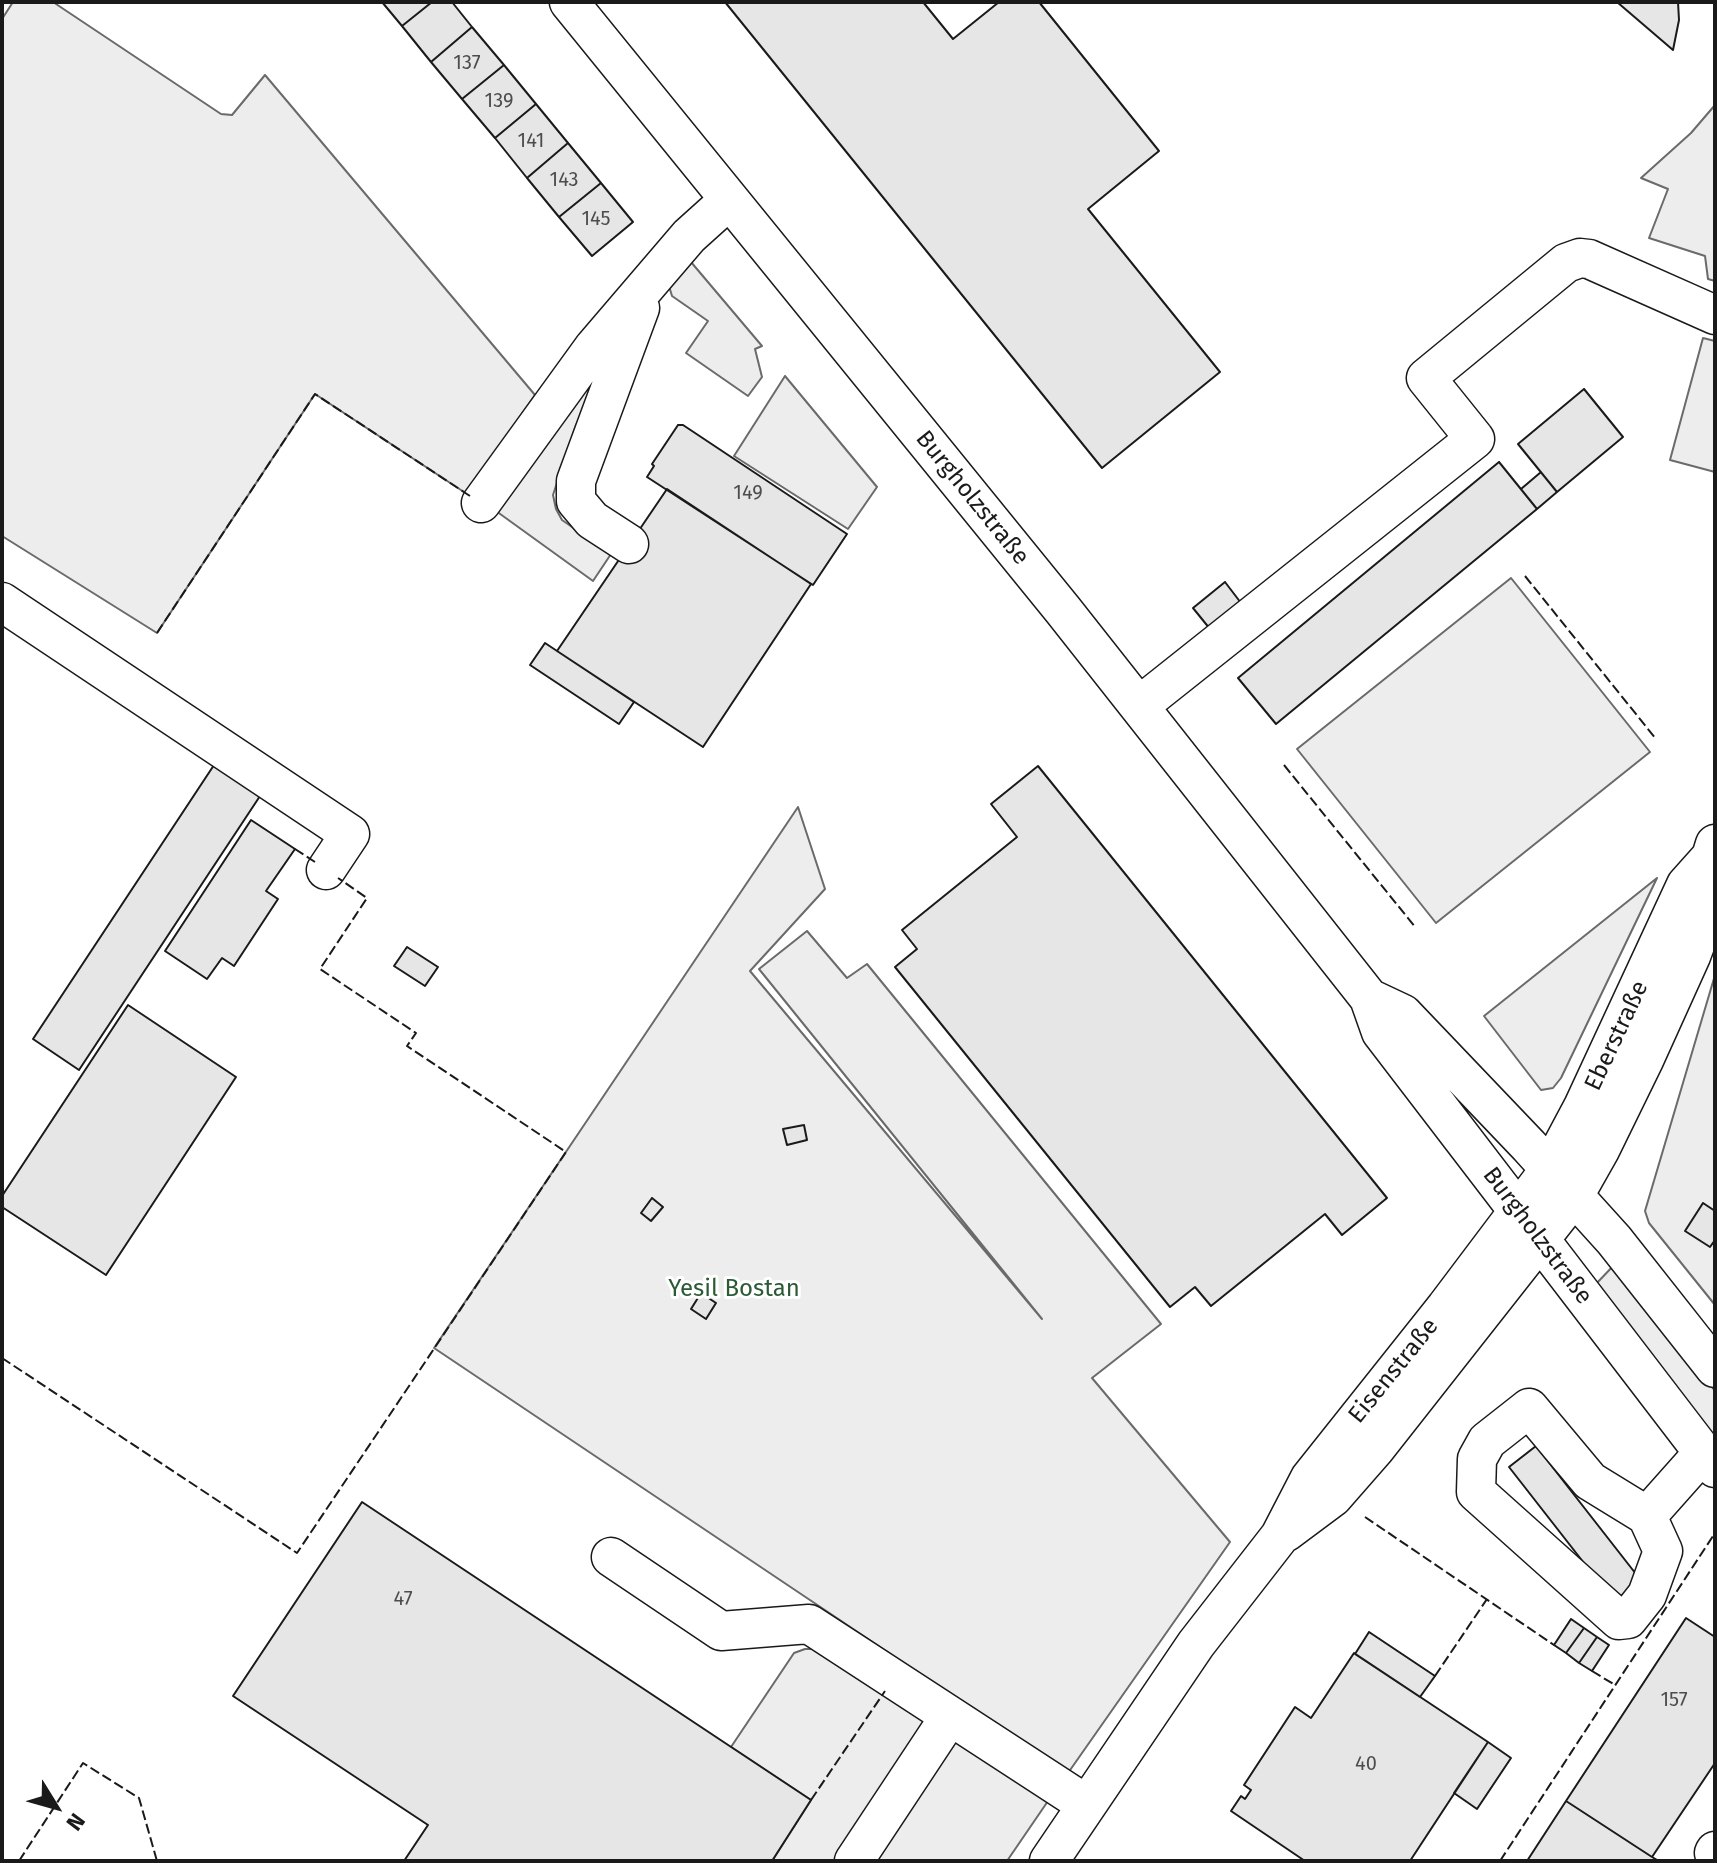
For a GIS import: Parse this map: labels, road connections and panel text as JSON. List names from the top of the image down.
{
  "streets": {
    "street": ["Burgholzstraße", "Eberstraße", "Eisenstraße"]
  },
  "crossings": [
    ["Burgholzstraße", "Eberstraße"],
    ["Burgholzstraße", "Eisenstraße"],
    ["Eberstraße", "Eisenstraße"]
  ],
  "parks": ["Yesil Bostan"],
  "house_numbers": [
    "137",
    "139",
    "141",
    "143",
    "145",
    "149",
    "47",
    "157",
    "40"
  ],
  "north": "bottom right"
}
